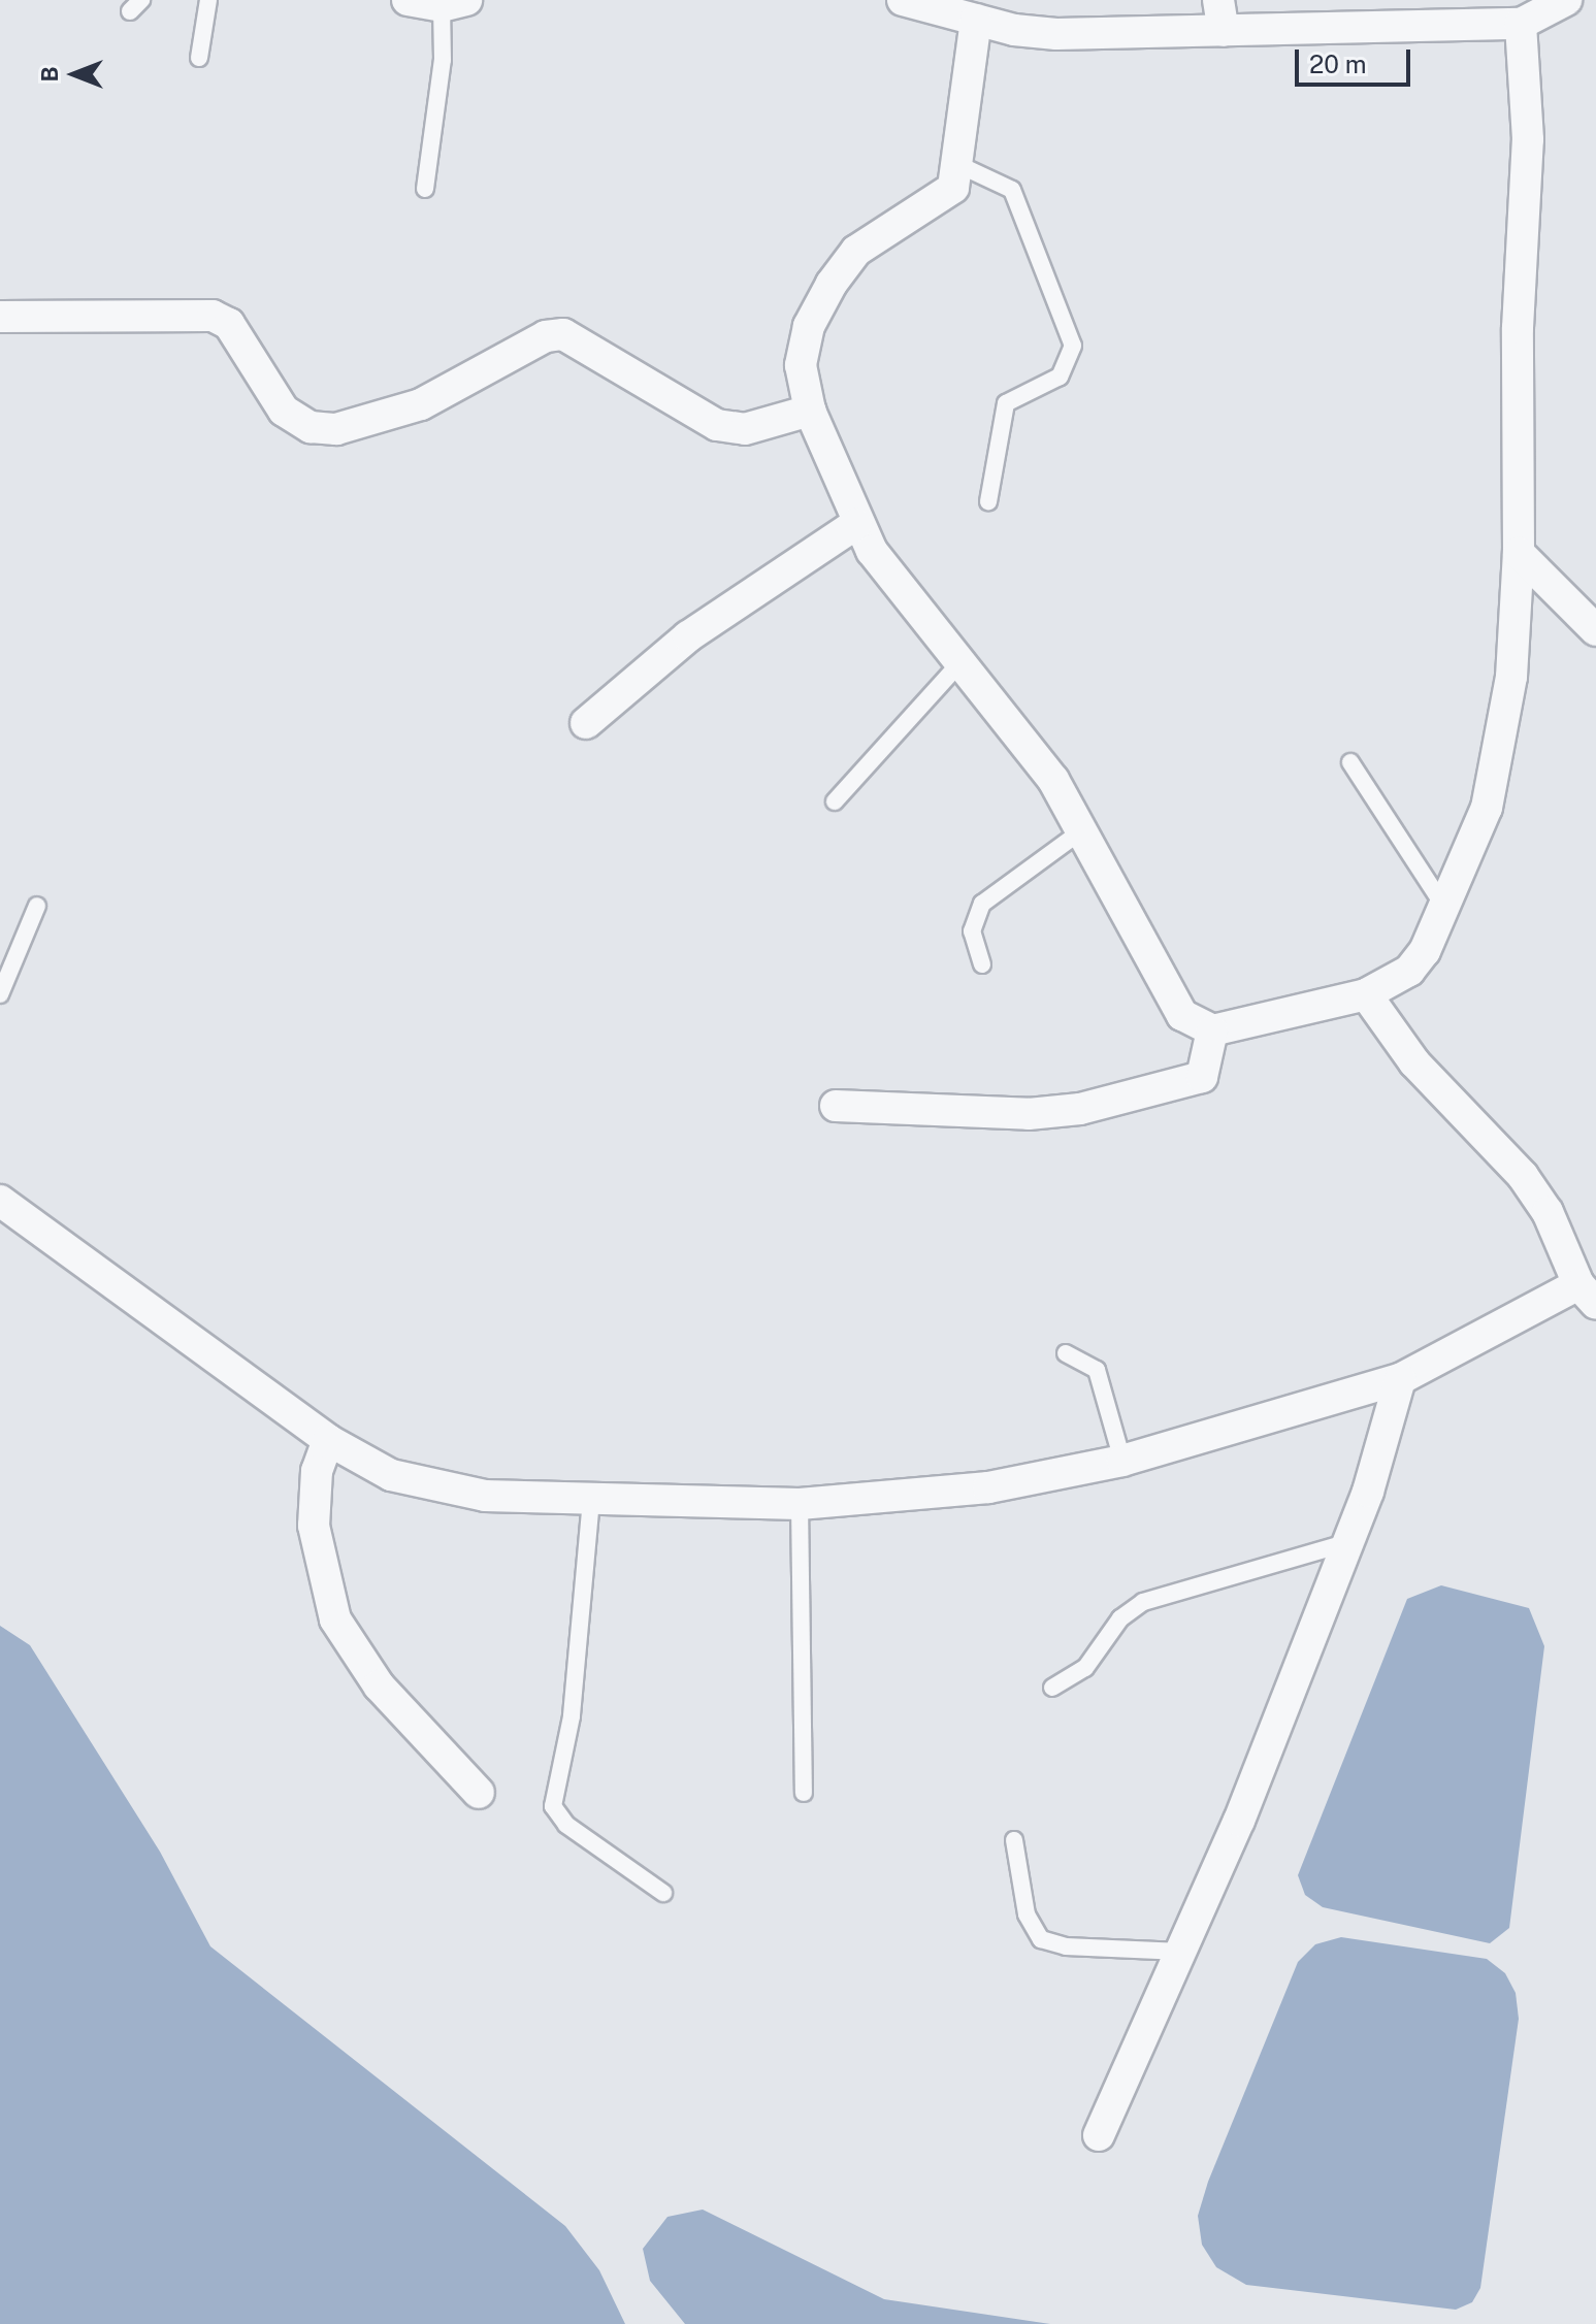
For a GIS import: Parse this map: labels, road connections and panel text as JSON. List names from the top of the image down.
{
  "scale_bar": "20 m",
  "north": "left"
}
